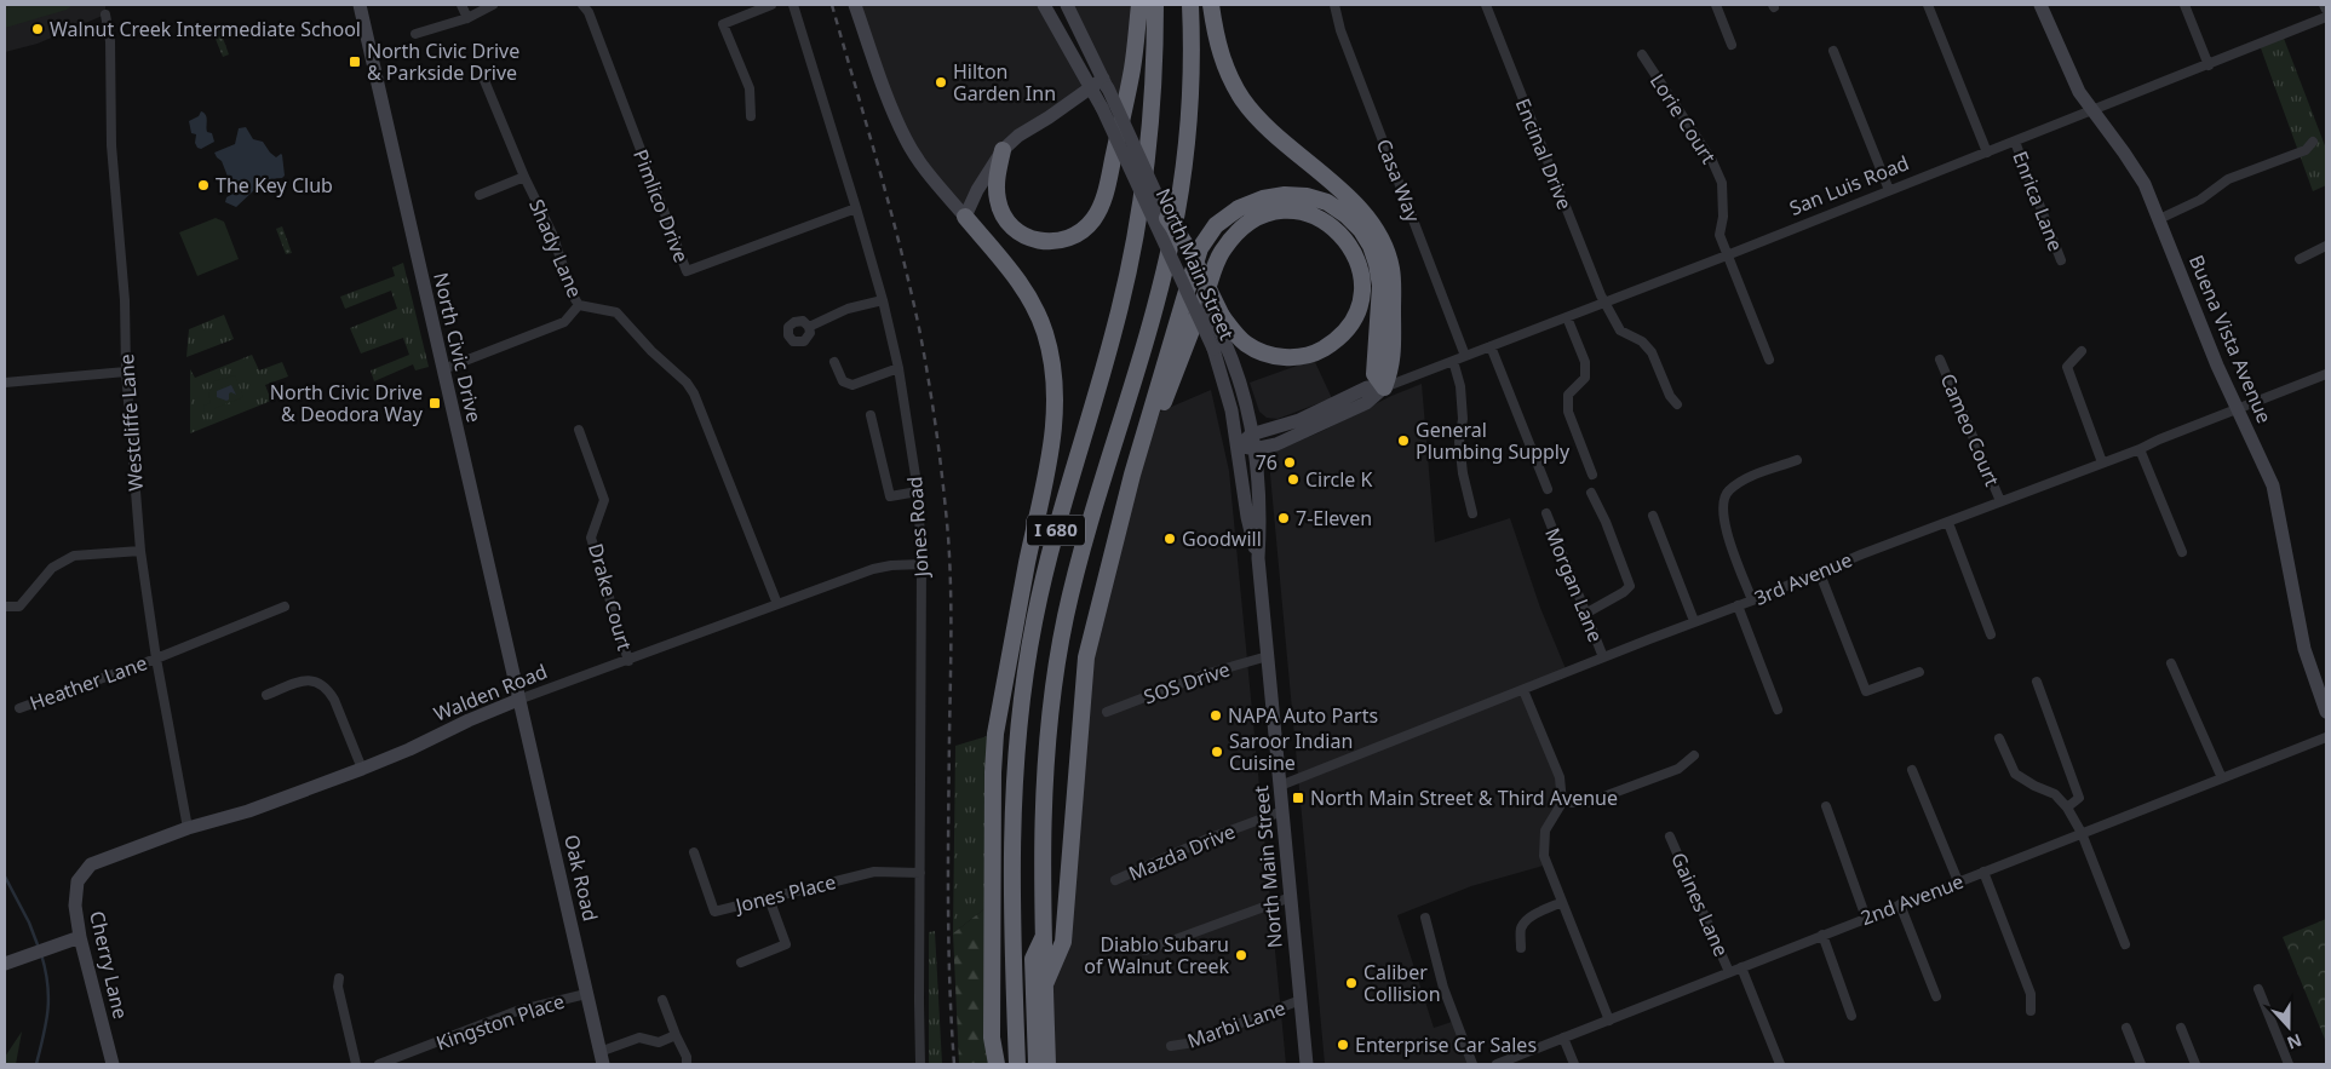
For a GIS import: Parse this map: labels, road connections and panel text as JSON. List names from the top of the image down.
{
  "streets": {
    "highway": ["I 680"],
    "main road": [
      "San Luis Road",
      "North Main Street",
      "Buena Vista Avenue",
      "North Civic Drive",
      "Walden Road",
      "Oak Road",
      "Cherry Lane"
    ],
    "street": [
      "Lorie Court",
      "Encinal Drive",
      "Casa Way",
      "Enrica Lane",
      "Pimlico Drive",
      "Shady Lane",
      "Westcliffe Lane",
      "Cameo Court",
      "Jones Road",
      "3rd Avenue",
      "Morgan Lane",
      "Drake Court",
      "Heather Lane",
      "SOS Drive",
      "Mazda Drive",
      "Jones Place",
      "2nd Avenue",
      "Gaines Lane",
      "Kingston Place",
      "Marbi Lane"
    ]
  },
  "crossings": [
    ["Lorie Court", "San Luis Road"],
    ["Encinal Drive", "San Luis Road"],
    ["Casa Way", "San Luis Road"],
    ["San Luis Road", "Enrica Lane"],
    ["San Luis Road", "North Main Street"],
    ["San Luis Road", "Buena Vista Avenue"],
    ["Pimlico Drive", "Jones Road"],
    ["Shady Lane", "Walden Road"],
    ["North Main Street", "3rd Avenue"],
    ["North Main Street", "SOS Drive"],
    ["North Main Street", "Mazda Drive"],
    ["North Main Street", "Marbi Lane"],
    ["Buena Vista Avenue", "3rd Avenue"],
    ["North Civic Drive", "Walden Road"],
    ["North Civic Drive", "Oak Road"],
    ["Westcliffe Lane", "Heather Lane"],
    ["Westcliffe Lane", "Walden Road"],
    ["Cameo Court", "3rd Avenue"],
    ["Jones Road", "Walden Road"],
    ["Jones Road", "Jones Place"],
    ["3rd Avenue", "Morgan Lane"],
    ["Drake Court", "Walden Road"],
    ["Walden Road", "Oak Road"],
    ["Walden Road", "Cherry Lane"],
    ["Oak Road", "Kingston Place"],
    ["2nd Avenue", "Gaines Lane"]
  ],
  "places": {
    "other": [
      "Walnut Creek Intermediate School",
      "Hilton Garden Inn",
      "The Key Club",
      "General Plumbing Supply",
      "76",
      "Circle K",
      "7-Eleven",
      "Goodwill",
      "NAPA Auto Parts",
      "Saroor Indian Cuisine",
      "Diablo Subaru of Walnut Creek",
      "Caliber Collision",
      "Enterprise Car Sales"
    ],
    "transit": ["North Civic Drive & Parkside Drive", "North Civic Drive & Deodora Way", "North Main Street & Third Avenue"]
  },
  "north": "bottom"
}
